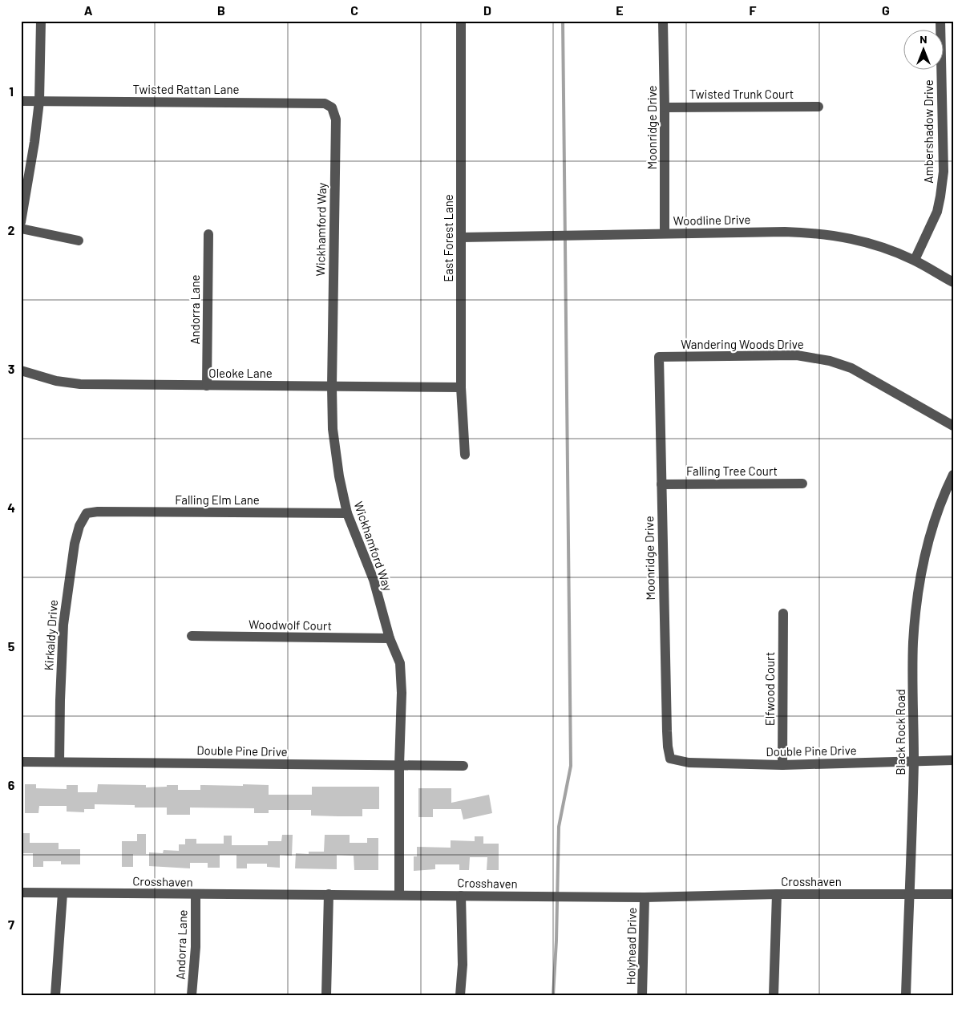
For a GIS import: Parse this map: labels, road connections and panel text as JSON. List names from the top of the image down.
{
  "streets": {
    "street": [
      "Twisted Rattan Lane",
      "Twisted Trunk Court",
      "Moonridge Drive",
      "Ambershadow Drive",
      "Woodline Drive",
      "Wickhamford Way",
      "East Forest Lane",
      "Andorra Lane",
      "Wandering Woods Drive",
      "Oleoke Lane",
      "Falling Tree Court",
      "Falling Elm Lane",
      "Woodwolf Court",
      "Kirkaldy Drive",
      "Elfwood Court",
      "Black Rock Road",
      "Double Pine Drive",
      "Crosshaven",
      "Holyhead Drive"
    ]
  },
  "crossings": [
    ["Twisted Rattan Lane", "Wickhamford Way"],
    ["Twisted Trunk Court", "Moonridge Drive"],
    ["Moonridge Drive", "Woodline Drive"],
    ["Moonridge Drive", "Wandering Woods Drive"],
    ["Moonridge Drive", "Falling Tree Court"],
    ["Moonridge Drive", "Double Pine Drive"],
    ["Ambershadow Drive", "Woodline Drive"],
    ["Woodline Drive", "East Forest Lane"],
    ["Wickhamford Way", "Oleoke Lane"],
    ["Wickhamford Way", "Falling Elm Lane"],
    ["Wickhamford Way", "Woodwolf Court"],
    ["Wickhamford Way", "Double Pine Drive"],
    ["Wickhamford Way", "Crosshaven"],
    ["East Forest Lane", "Oleoke Lane"],
    ["Andorra Lane", "Oleoke Lane"],
    ["Andorra Lane", "Crosshaven"],
    ["Falling Elm Lane", "Kirkaldy Drive"],
    ["Kirkaldy Drive", "Double Pine Drive"],
    ["Elfwood Court", "Double Pine Drive"],
    ["Black Rock Road", "Double Pine Drive"],
    ["Black Rock Road", "Crosshaven"],
    ["Crosshaven", "Holyhead Drive"]
  ],
  "north": "top",
  "grid": {
    "columns": [
      "A",
      "B",
      "C",
      "D",
      "E",
      "F",
      "G"
    ],
    "rows": [
      "1",
      "2",
      "3",
      "4",
      "5",
      "6",
      "7"
    ]
  }
}
